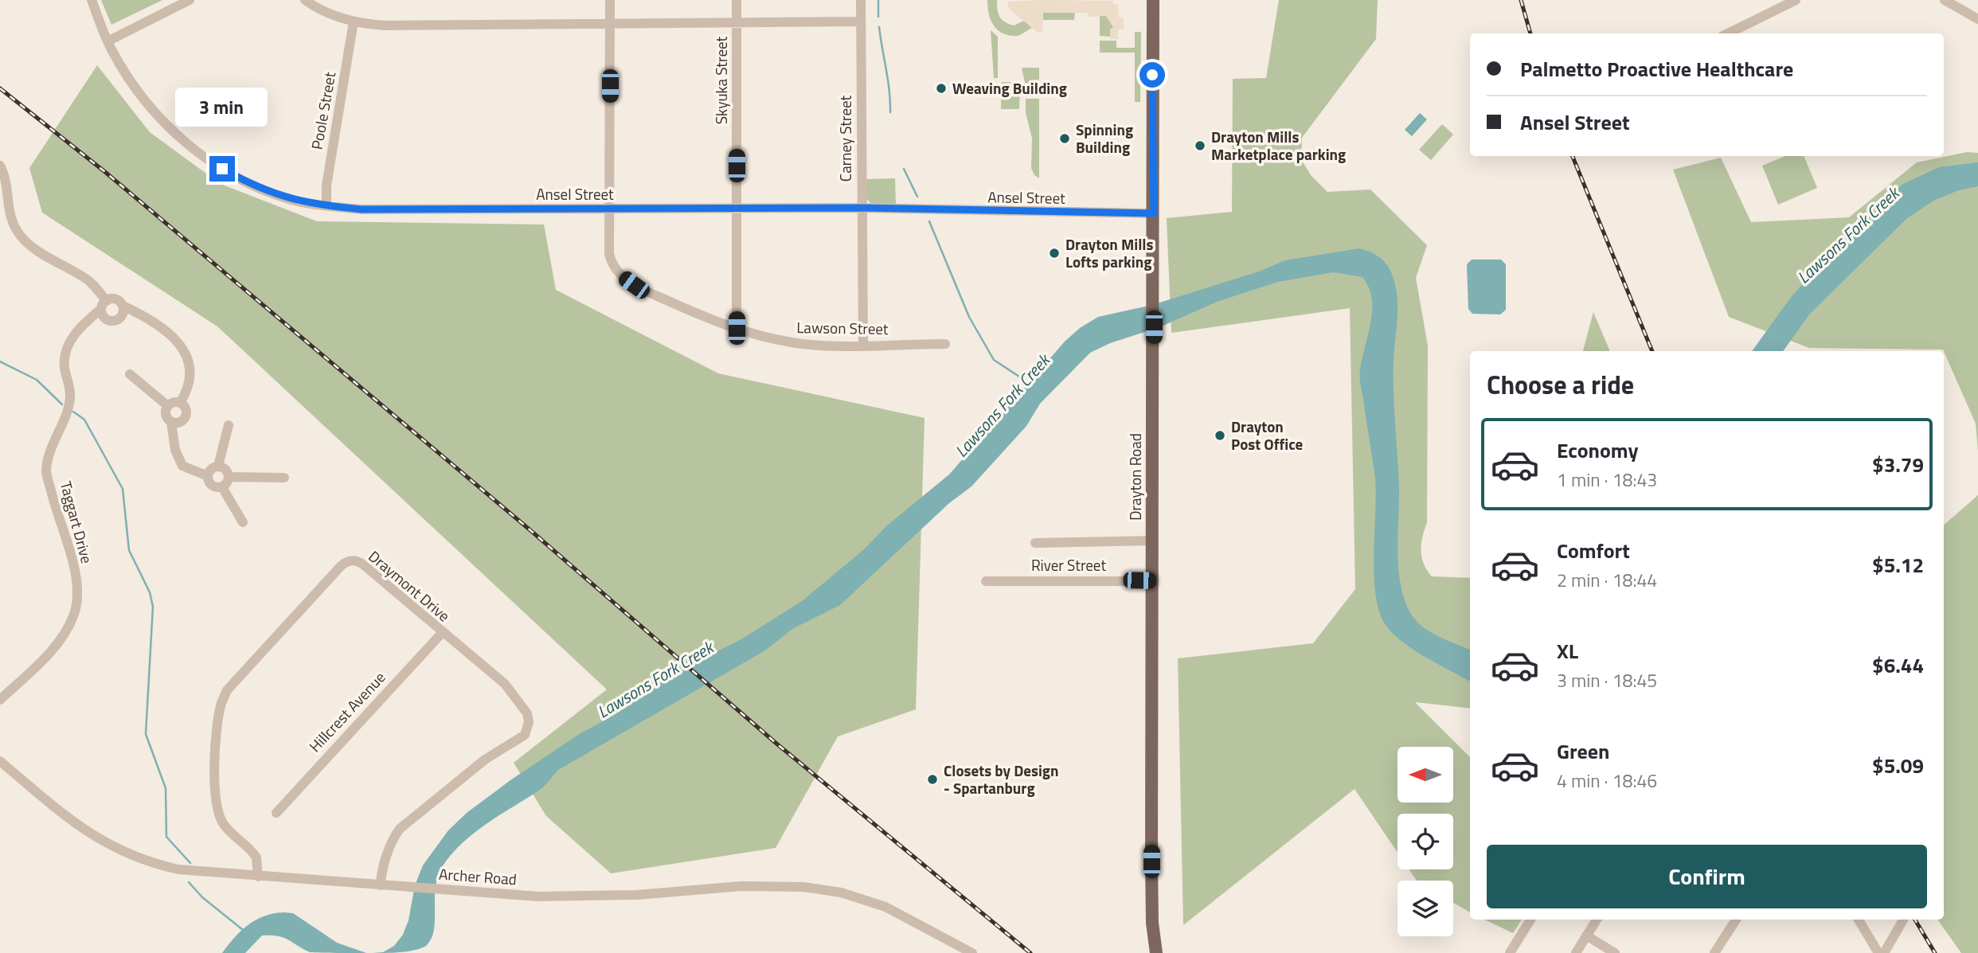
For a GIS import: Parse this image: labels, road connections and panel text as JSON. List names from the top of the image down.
{
  "streets": {
    "main road": ["Drayton Road"],
    "street": [
      "Skyuka Street",
      "Poole Street",
      "Carney Street",
      "Ansel Street",
      "Lawson Street",
      "Taggart Drive",
      "River Street",
      "Draymont Drive",
      "Hillcrest Avenue",
      "Archer Road"
    ]
  },
  "crossings": [
    ["Skyuka Street", "Ansel Street"],
    ["Skyuka Street", "Lawson Street"],
    ["Poole Street", "Ansel Street"],
    ["Carney Street", "Ansel Street"],
    ["Carney Street", "Lawson Street"],
    ["Ansel Street", "Lawson Street"],
    ["Ansel Street", "Drayton Road"],
    ["Drayton Road", "River Street"],
    ["Draymont Drive", "Hillcrest Avenue"],
    ["Draymont Drive", "Archer Road"]
  ],
  "water": ["Lawsons Fork Creek"],
  "places": [
    "Weaving Building",
    "Spinning Building",
    "Drayton Mills Marketplace parking",
    "Drayton Mills Lofts parking",
    "Drayton Post Office",
    "Closets by Design - Spartanburg"
  ],
  "north": "left",
  "page": {
    "banner": ["Palmetto Proactive Healthcare", "Ansel Street"],
    "bubble": "3 min",
    "heading": "Choose a ride",
    "list": [
      {
        "name": "Economy",
        "note": "1 min · 18:43",
        "value": "$3.79"
      },
      {
        "name": "Comfort",
        "note": "2 min · 18:44",
        "value": "$5.12"
      },
      {
        "name": "XL",
        "note": "3 min · 18:45",
        "value": "$6.44"
      },
      {
        "name": "Green",
        "note": "4 min · 18:46",
        "value": "$5.09"
      }
    ],
    "buttons": "Confirm"
  }
}
